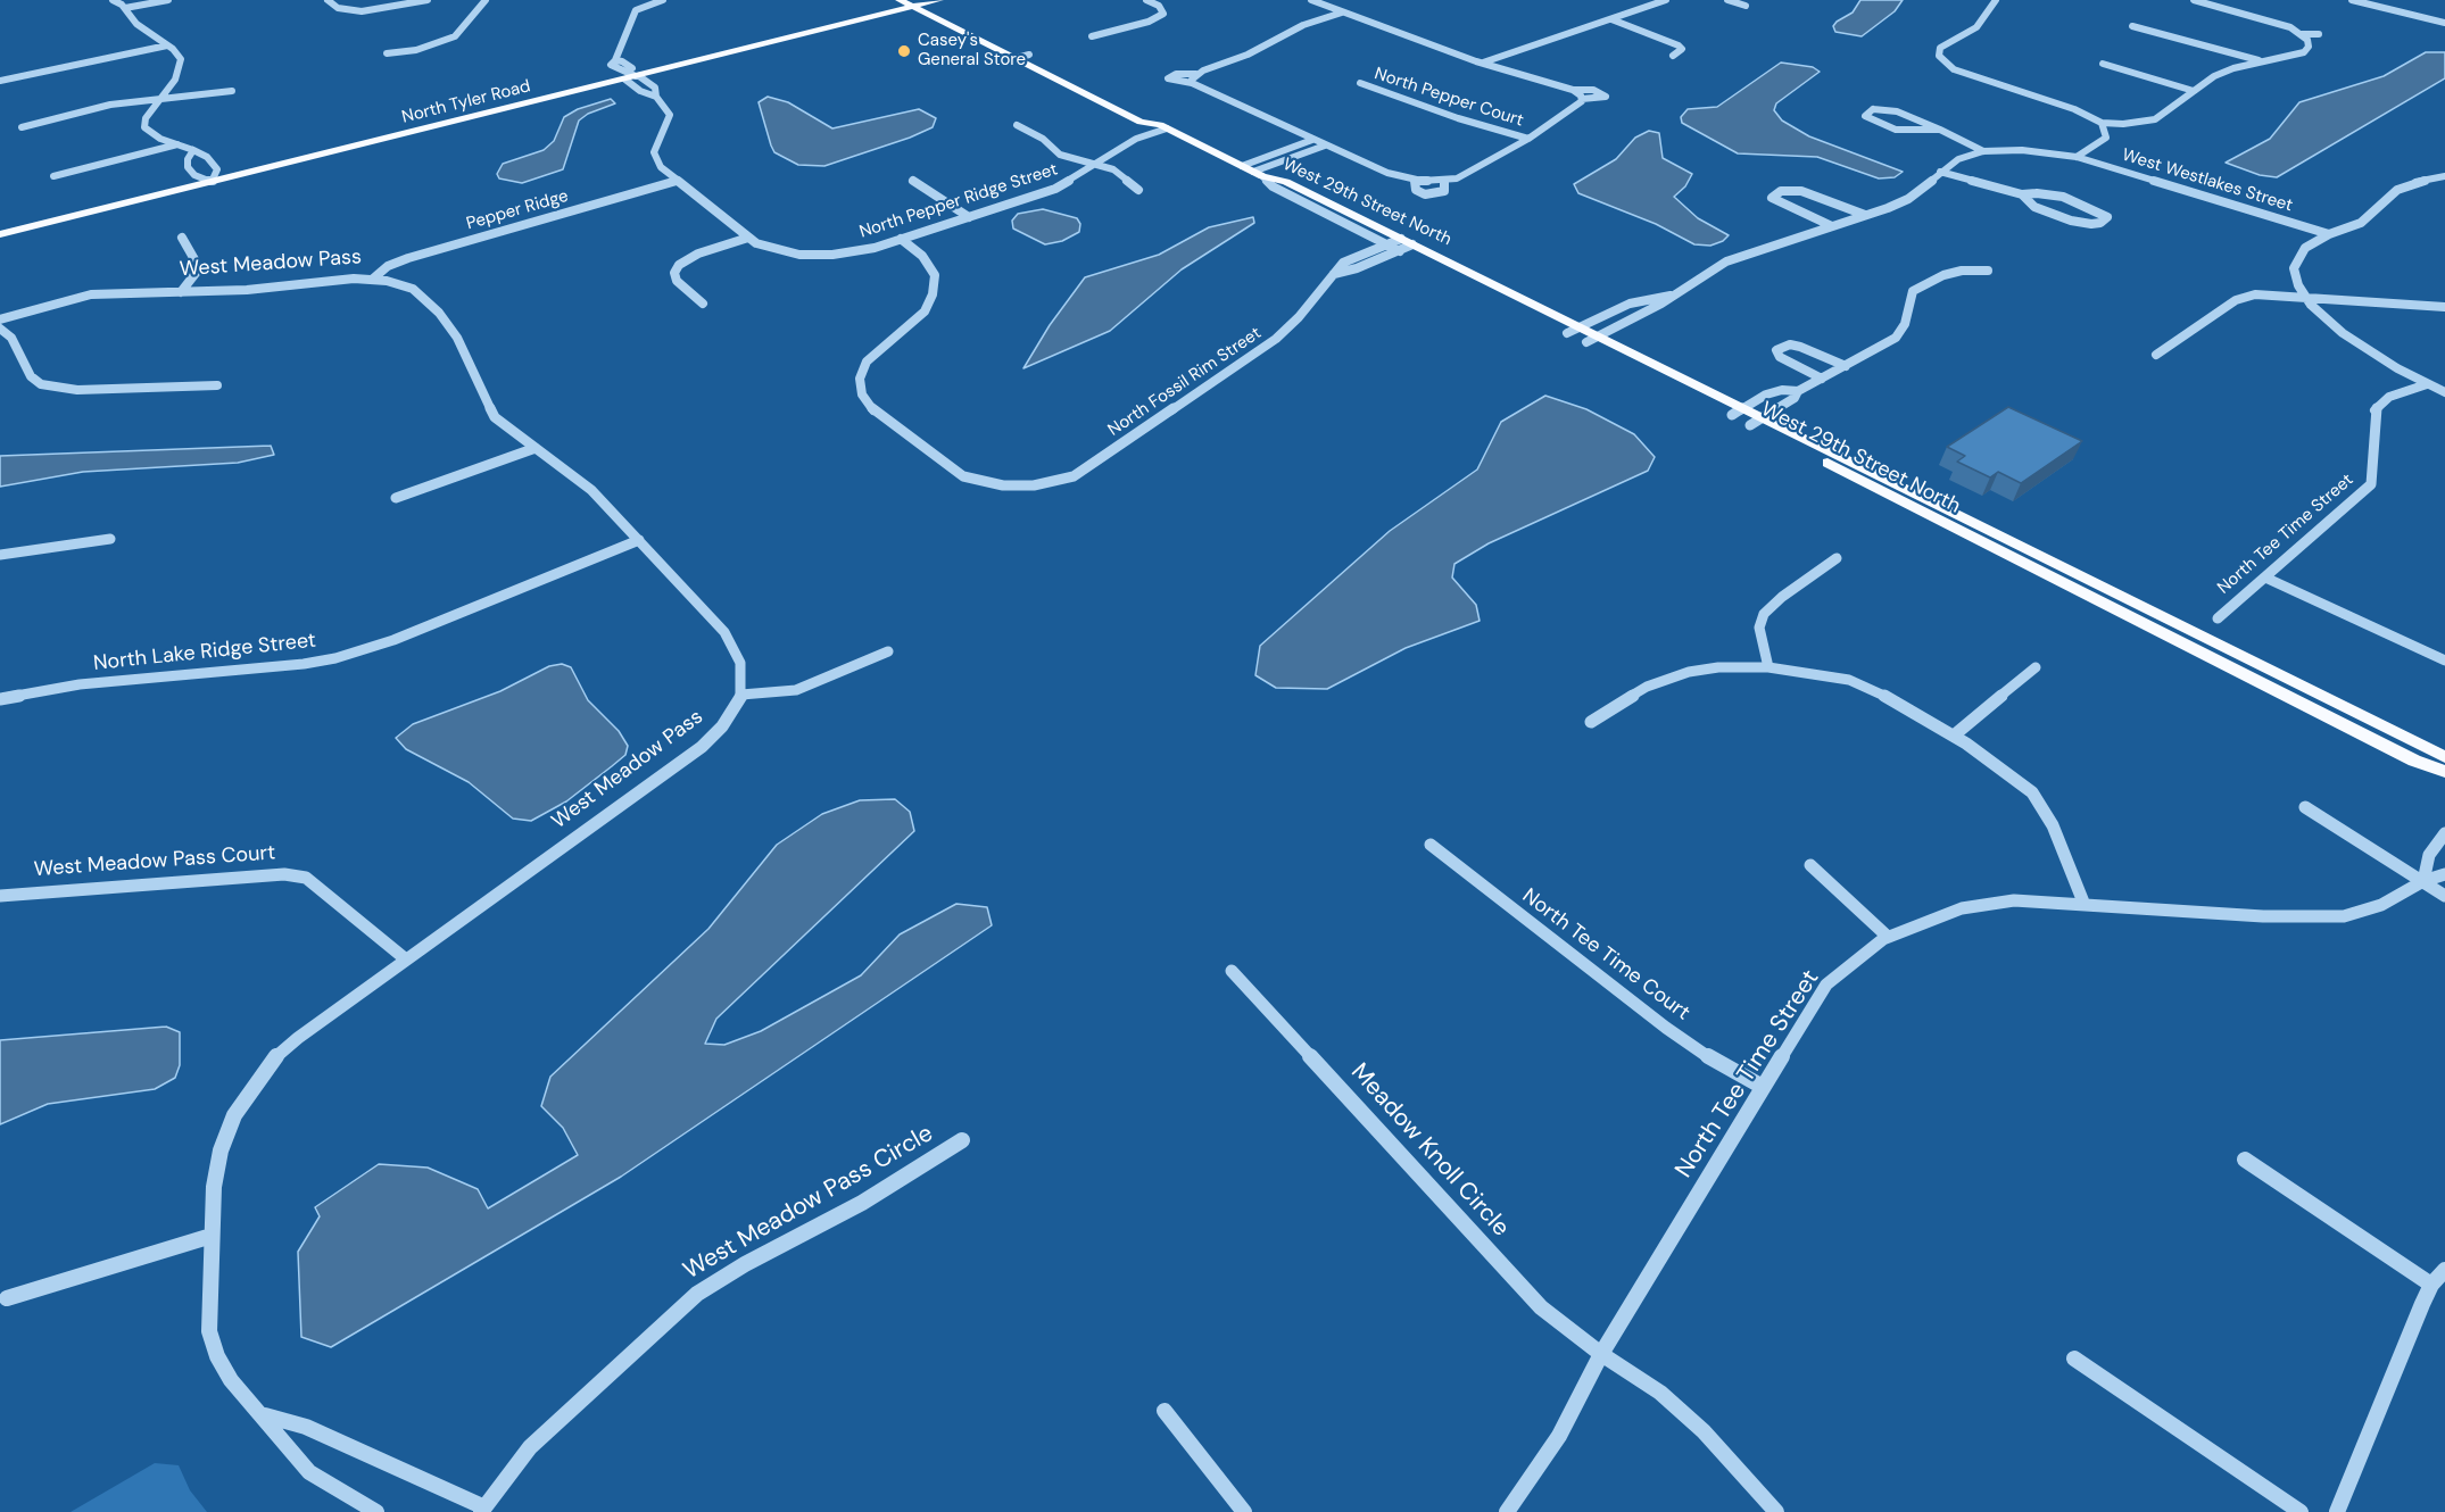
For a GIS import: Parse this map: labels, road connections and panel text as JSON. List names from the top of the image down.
{
  "streets": {
    "main road": ["North Tyler Road", "West 29th Street North"],
    "street": [
      "North Pepper Court",
      "West Westlakes Street",
      "North Pepper Ridge Street",
      "Pepper Ridge",
      "West Meadow Pass",
      "North Fossil Rim Street",
      "North Tee Time Street",
      "North Lake Ridge Street",
      "West Meadow Pass Court",
      "North Tee Time Court",
      "Meadow Knoll Circle",
      "West Meadow Pass Circle"
    ]
  },
  "crossings": [
    ["North Tyler Road", "West 29th Street North"],
    ["North Pepper Ridge Street", "West 29th Street North"],
    ["North Pepper Ridge Street", "Pepper Ridge"],
    ["North Pepper Ridge Street", "North Fossil Rim Street"],
    ["West 29th Street North", "North Fossil Rim Street"],
    ["Pepper Ridge", "West Meadow Pass"],
    ["West Meadow Pass", "North Lake Ridge Street"],
    ["West Meadow Pass", "West Meadow Pass Court"],
    ["North Tee Time Street", "North Tee Time Court"],
    ["North Tee Time Street", "Meadow Knoll Circle"]
  ],
  "places": ["Casey's General Store"]
}
